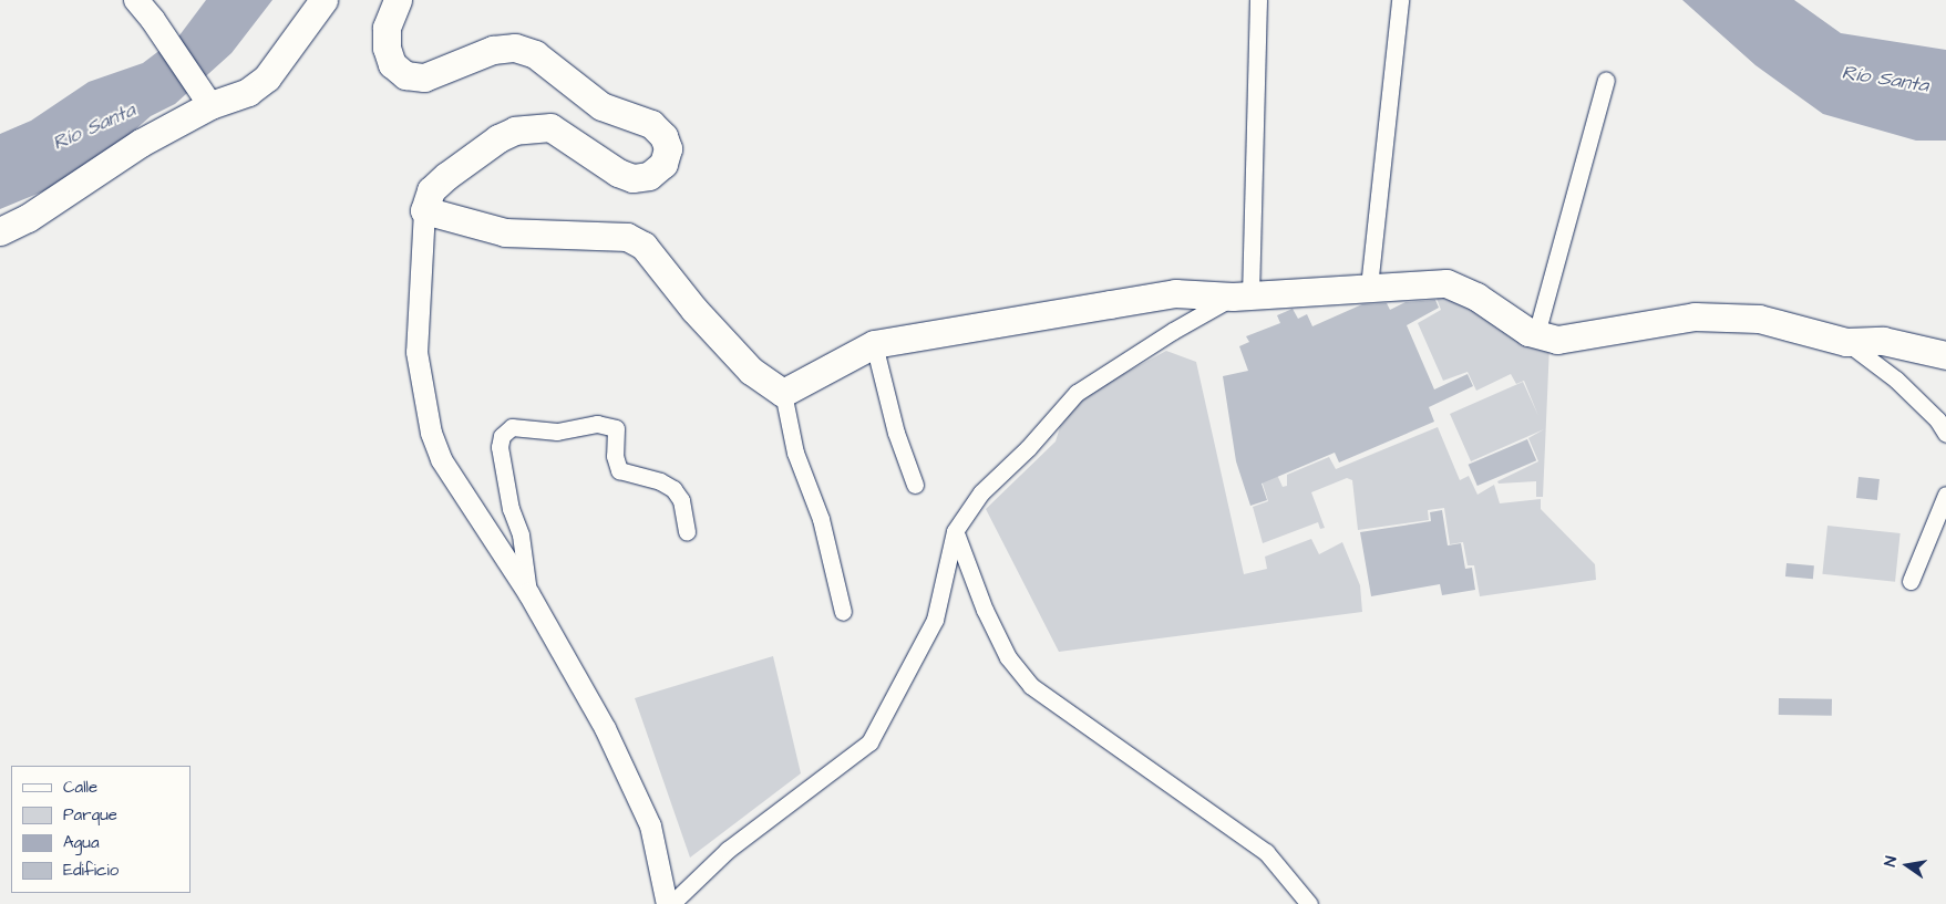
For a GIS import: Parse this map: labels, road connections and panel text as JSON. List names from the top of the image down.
{
  "water": ["Río Santa"],
  "legend": [
    "Calle",
    "Parque",
    "Agua",
    "Edificio"
  ],
  "north": "left"
}
